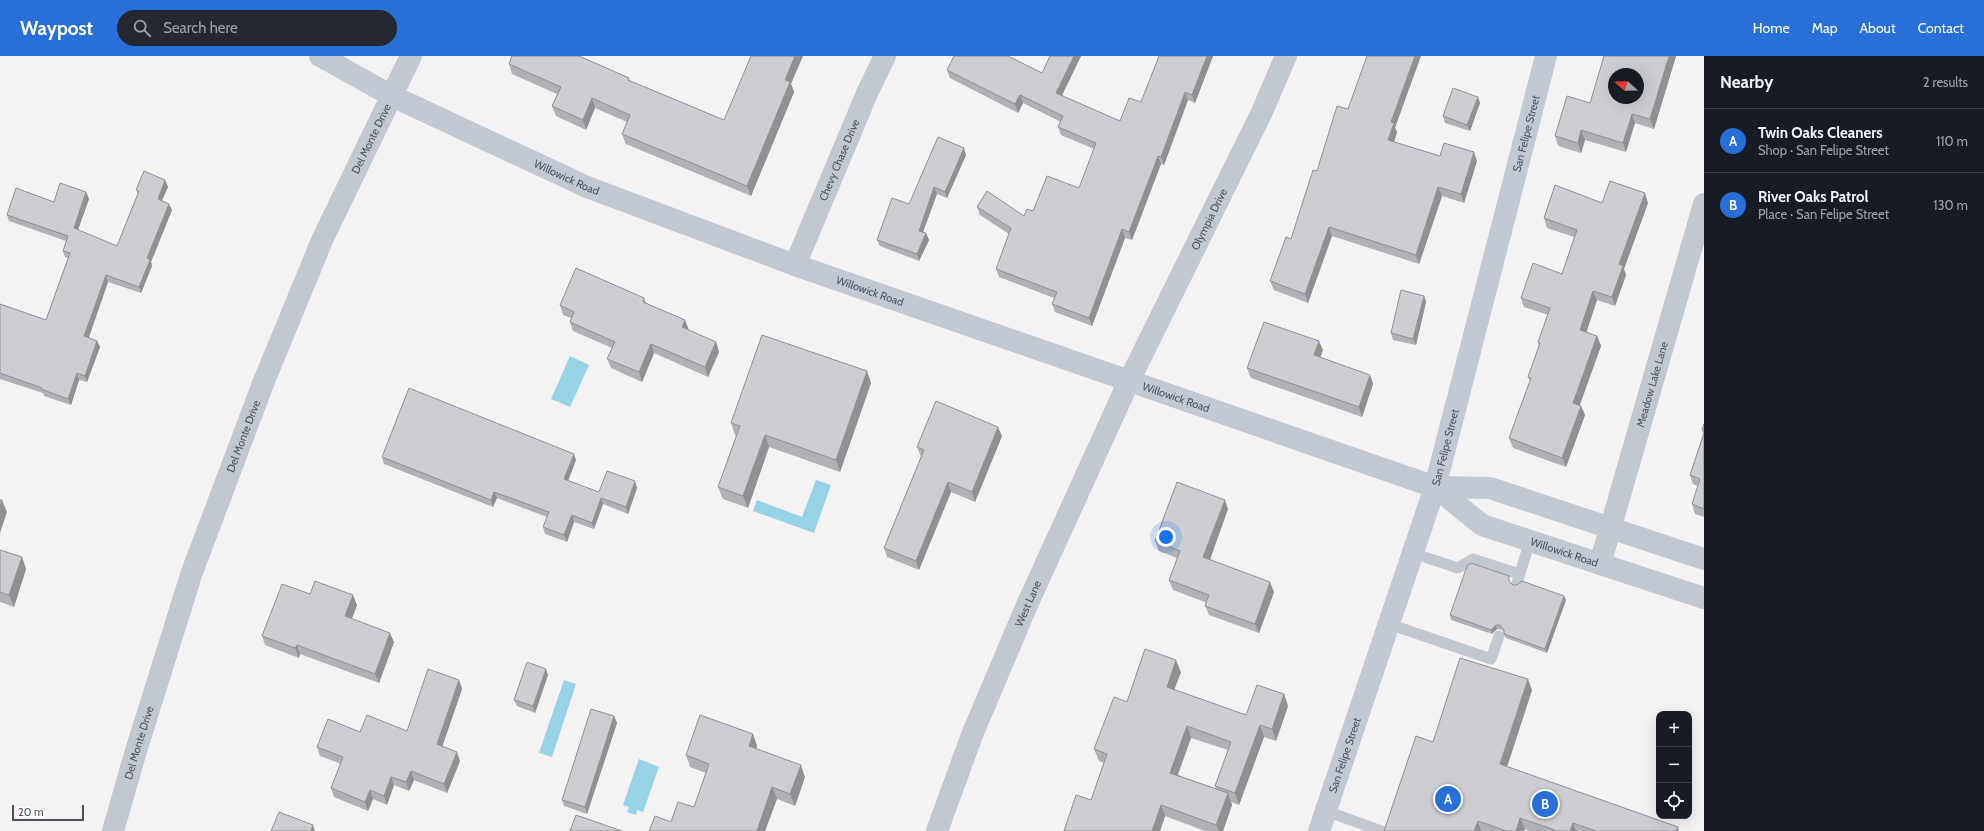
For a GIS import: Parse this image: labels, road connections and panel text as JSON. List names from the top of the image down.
{
  "streets": {
    "main road": ["San Felipe Street", "Willowick Road"],
    "street": [
      "Del Monte Drive",
      "Chevy Chase Drive",
      "Olympia Drive",
      "Meadow Lake Lane",
      "West Lane"
    ]
  },
  "crossings": [
    ["San Felipe Street", "Willowick Road"],
    ["Del Monte Drive", "Willowick Road"],
    ["Chevy Chase Drive", "Willowick Road"],
    ["Willowick Road", "Olympia Drive"],
    ["Willowick Road", "Meadow Lake Lane"],
    ["Willowick Road", "West Lane"],
    ["Olympia Drive", "West Lane"]
  ],
  "scale_bar": "20 m",
  "north": "left",
  "page": {
    "header": "Waypost",
    "search": "Search here",
    "nav": [
      "Home",
      "Map",
      "About",
      "Contact"
    ],
    "heading": ["Nearby", "2 results"],
    "list": [
      {
        "mark": "A",
        "name": "Twin Oaks Cleaners",
        "note": "Shop · San Felipe Street",
        "value": "110 m"
      },
      {
        "mark": "B",
        "name": "River Oaks Patrol",
        "note": "Place · San Felipe Street",
        "value": "130 m"
      }
    ],
    "map_buttons": ["+", "−"],
    "pins": ["A", "B"],
    "scale": "20 m"
  }
}
